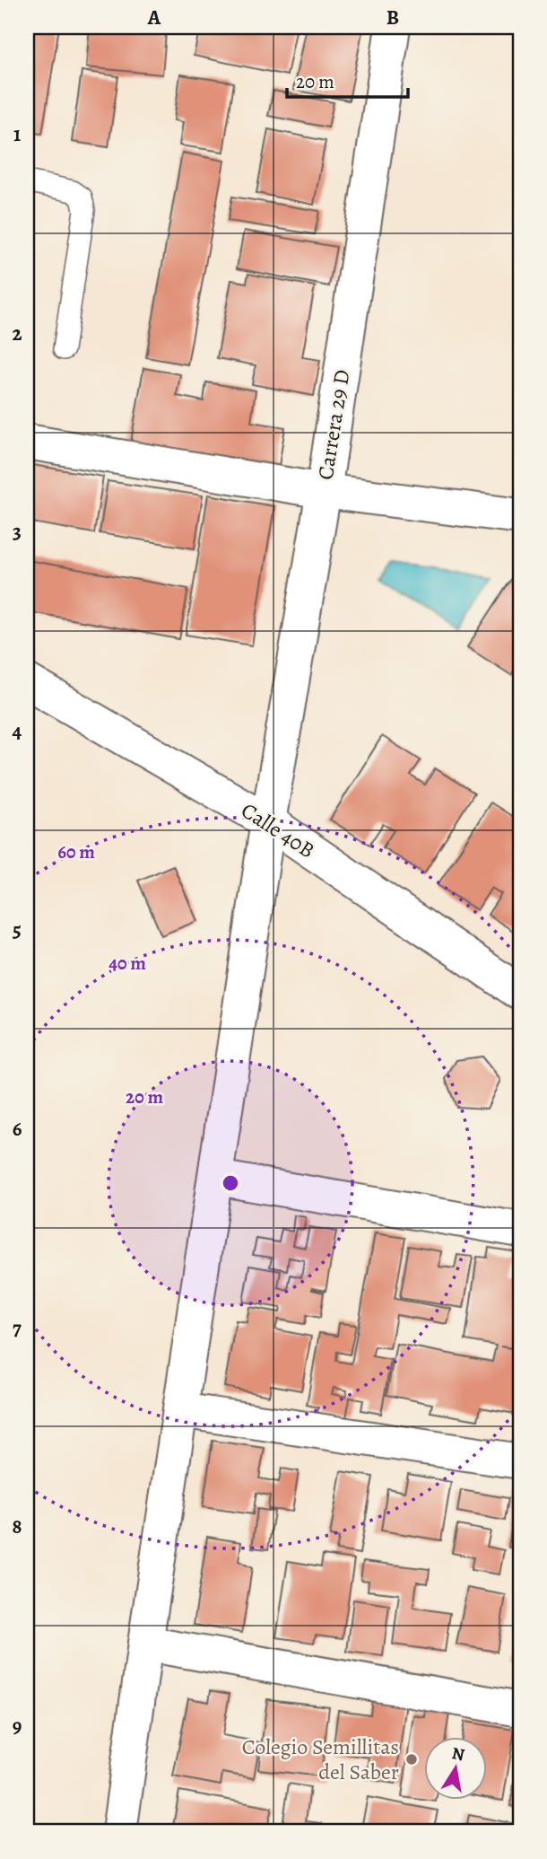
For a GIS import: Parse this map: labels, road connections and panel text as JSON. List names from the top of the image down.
{
  "streets": {
    "street": ["Carrera 29 D", "Calle 40B"]
  },
  "crossings": [
    ["Carrera 29 D", "Calle 40B"]
  ],
  "places": ["Colegio Semillitas del Saber"],
  "scale_bar": "20 m",
  "north": "top",
  "grid": {
    "columns": ["A", "B"],
    "rows": [
      "1",
      "2",
      "3",
      "4",
      "5",
      "6",
      "7",
      "8",
      "9"
    ]
  },
  "rings": ["60 m", "40 m", "20 m"]
}
